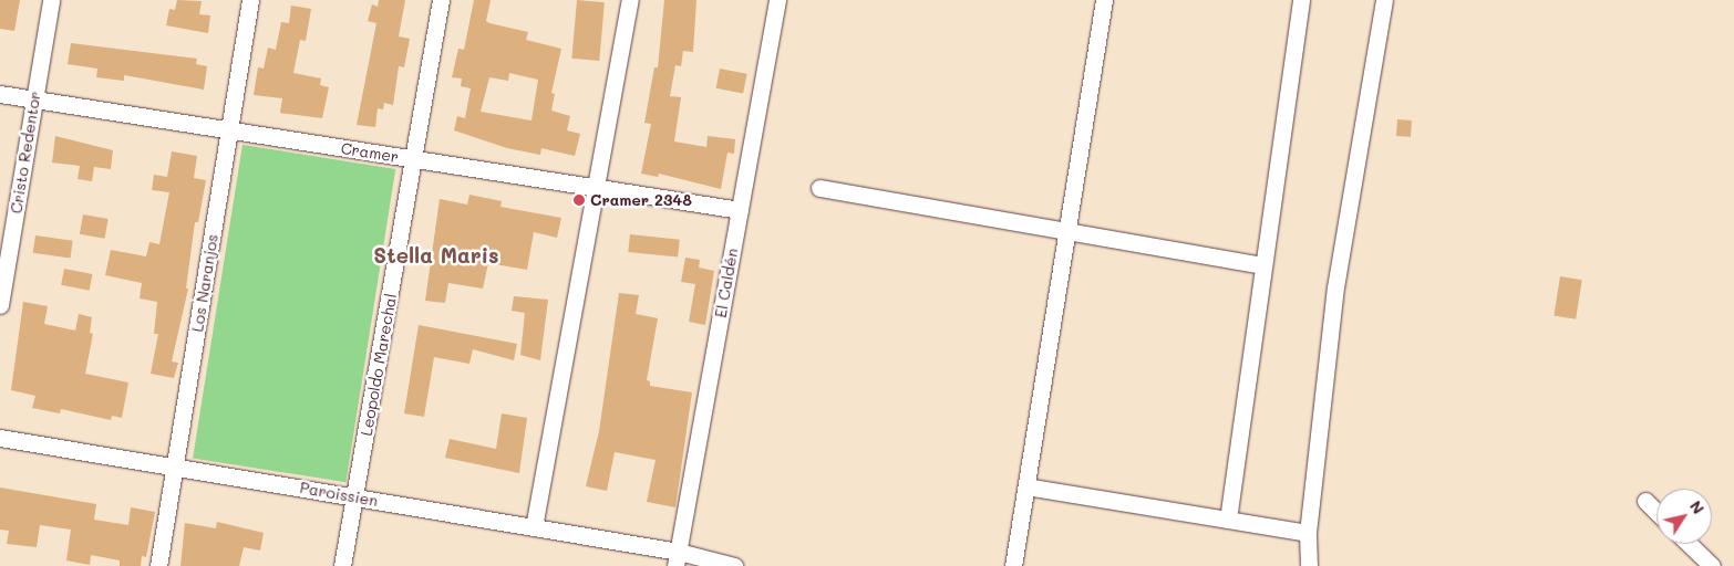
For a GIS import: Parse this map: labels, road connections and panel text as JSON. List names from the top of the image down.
{
  "streets": {
    "street": [
      "Cristo Redentor",
      "Cramer",
      "Los Naranjos",
      "El Caldén",
      "Leopoldo Marechal",
      "Paroissien"
    ]
  },
  "crossings": [
    ["Cristo Redentor", "Cramer"],
    ["Cramer", "Los Naranjos"],
    ["Cramer", "El Caldén"],
    ["Cramer", "Leopoldo Marechal"],
    ["Los Naranjos", "Paroissien"],
    ["El Caldén", "Paroissien"],
    ["Leopoldo Marechal", "Paroissien"]
  ],
  "districts": ["Stella Maris"],
  "places": ["Cramer 2348"],
  "north": "top right"
}
